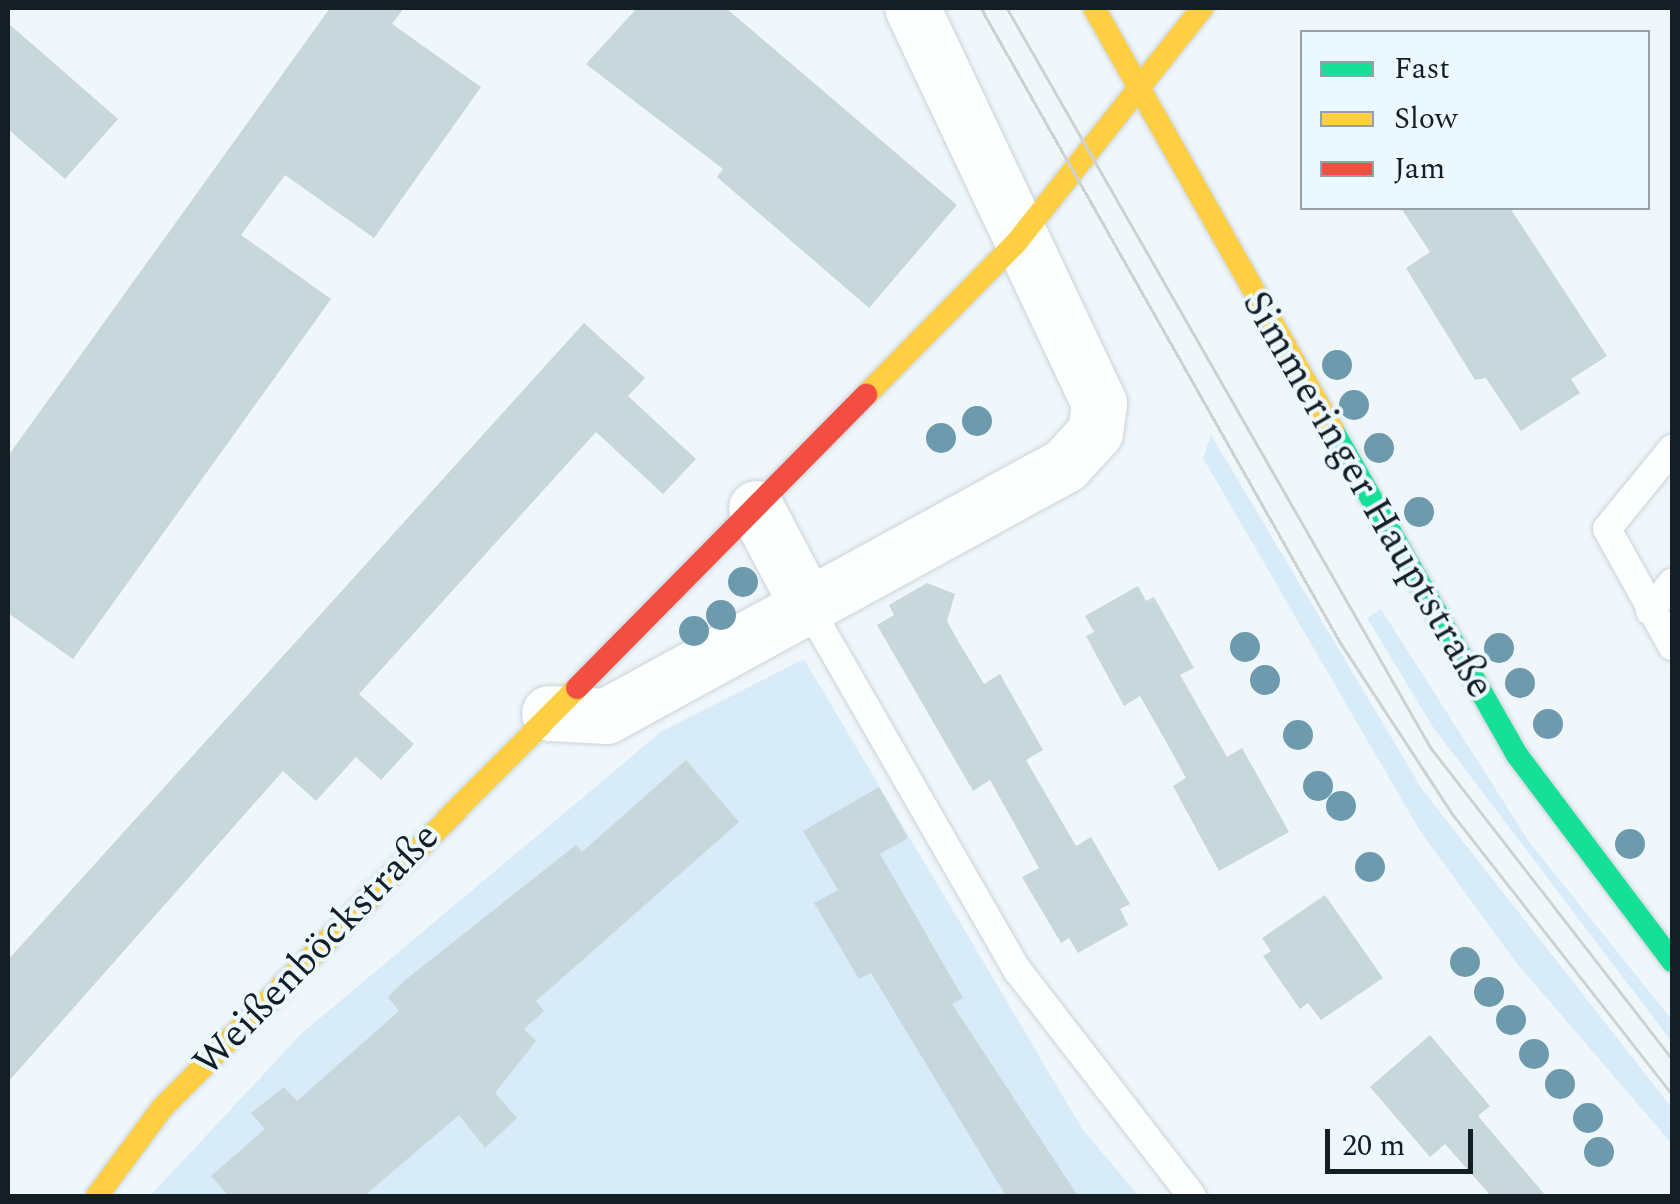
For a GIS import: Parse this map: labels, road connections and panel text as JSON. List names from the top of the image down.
{
  "streets": {
    "street": ["Simmeringer Hauptstraße", "Weißenböckstraße"]
  },
  "crossings": [
    ["Simmeringer Hauptstraße", "Weißenböckstraße"]
  ],
  "legend": ["Fast", "Slow", "Jam"],
  "scale_bar": "20 m"
}
